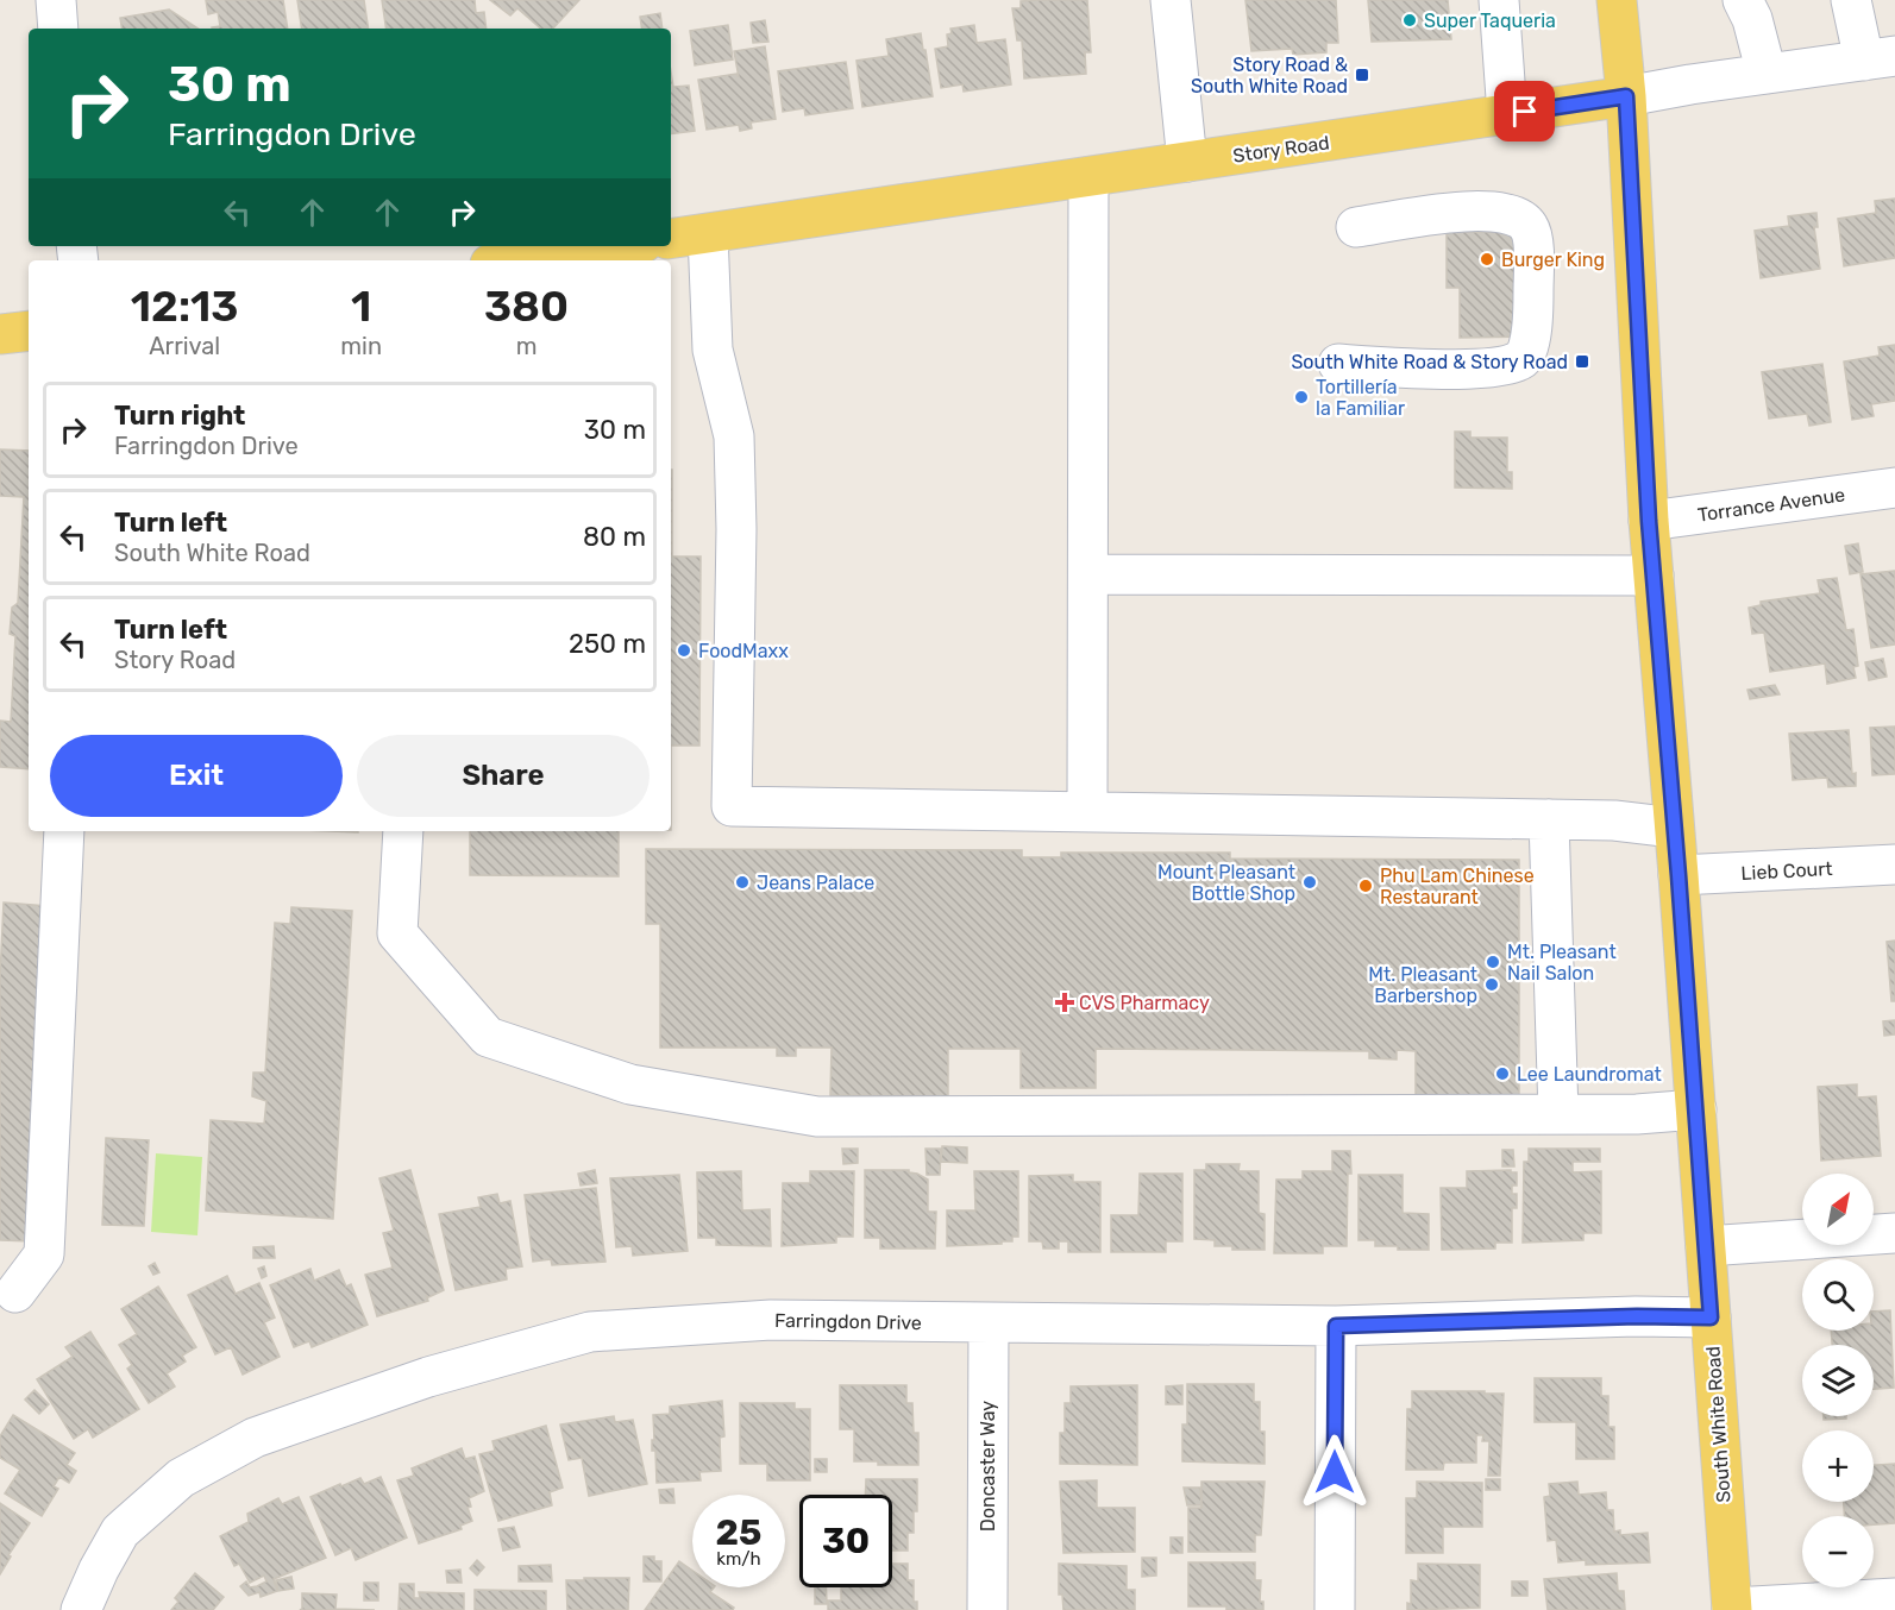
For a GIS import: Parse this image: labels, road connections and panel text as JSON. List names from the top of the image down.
{
  "streets": {
    "main road": ["Story Road", "South White Road"],
    "street": [
      "Torrance Avenue",
      "Lieb Court",
      "Farringdon Drive",
      "Doncaster Way"
    ]
  },
  "crossings": [
    ["Story Road", "South White Road"],
    ["Torrance Avenue", "South White Road"],
    ["Lieb Court", "South White Road"],
    ["Farringdon Drive", "South White Road"],
    ["Farringdon Drive", "Doncaster Way"]
  ],
  "places": {
    "other": [
      "Super Taqueria",
      "Burger King",
      "Tortillería la Familiar",
      "FoodMaxx",
      "Jeans Palace",
      "Mount Pleasant Bottle Shop",
      "Phu Lam Chinese Restaurant",
      "Mt. Pleasant Nail Salon",
      "Mt. Pleasant Barbershop",
      "Lee Laundromat"
    ],
    "transit": ["Story Road & South White Road", "South White Road & Story Road"],
    "health": ["CVS Pharmacy"]
  },
  "north": "top right",
  "page": {
    "turn": ["30 m", "Farringdon Drive"],
    "eta": [
      "12:13",
      "Arrival",
      "1",
      "min",
      "380",
      "m"
    ],
    "list": [
      {
        "name": "Turn right",
        "note": "Farringdon Drive",
        "value": "30 m"
      },
      {
        "name": "Turn left",
        "note": "South White Road",
        "value": "80 m"
      },
      {
        "name": "Turn left",
        "note": "Story Road",
        "value": "250 m"
      }
    ],
    "buttons": ["Exit", "Share"],
    "map_buttons": ["+", "−"],
    "speed": "25 km/h",
    "limit": "30"
  }
}
